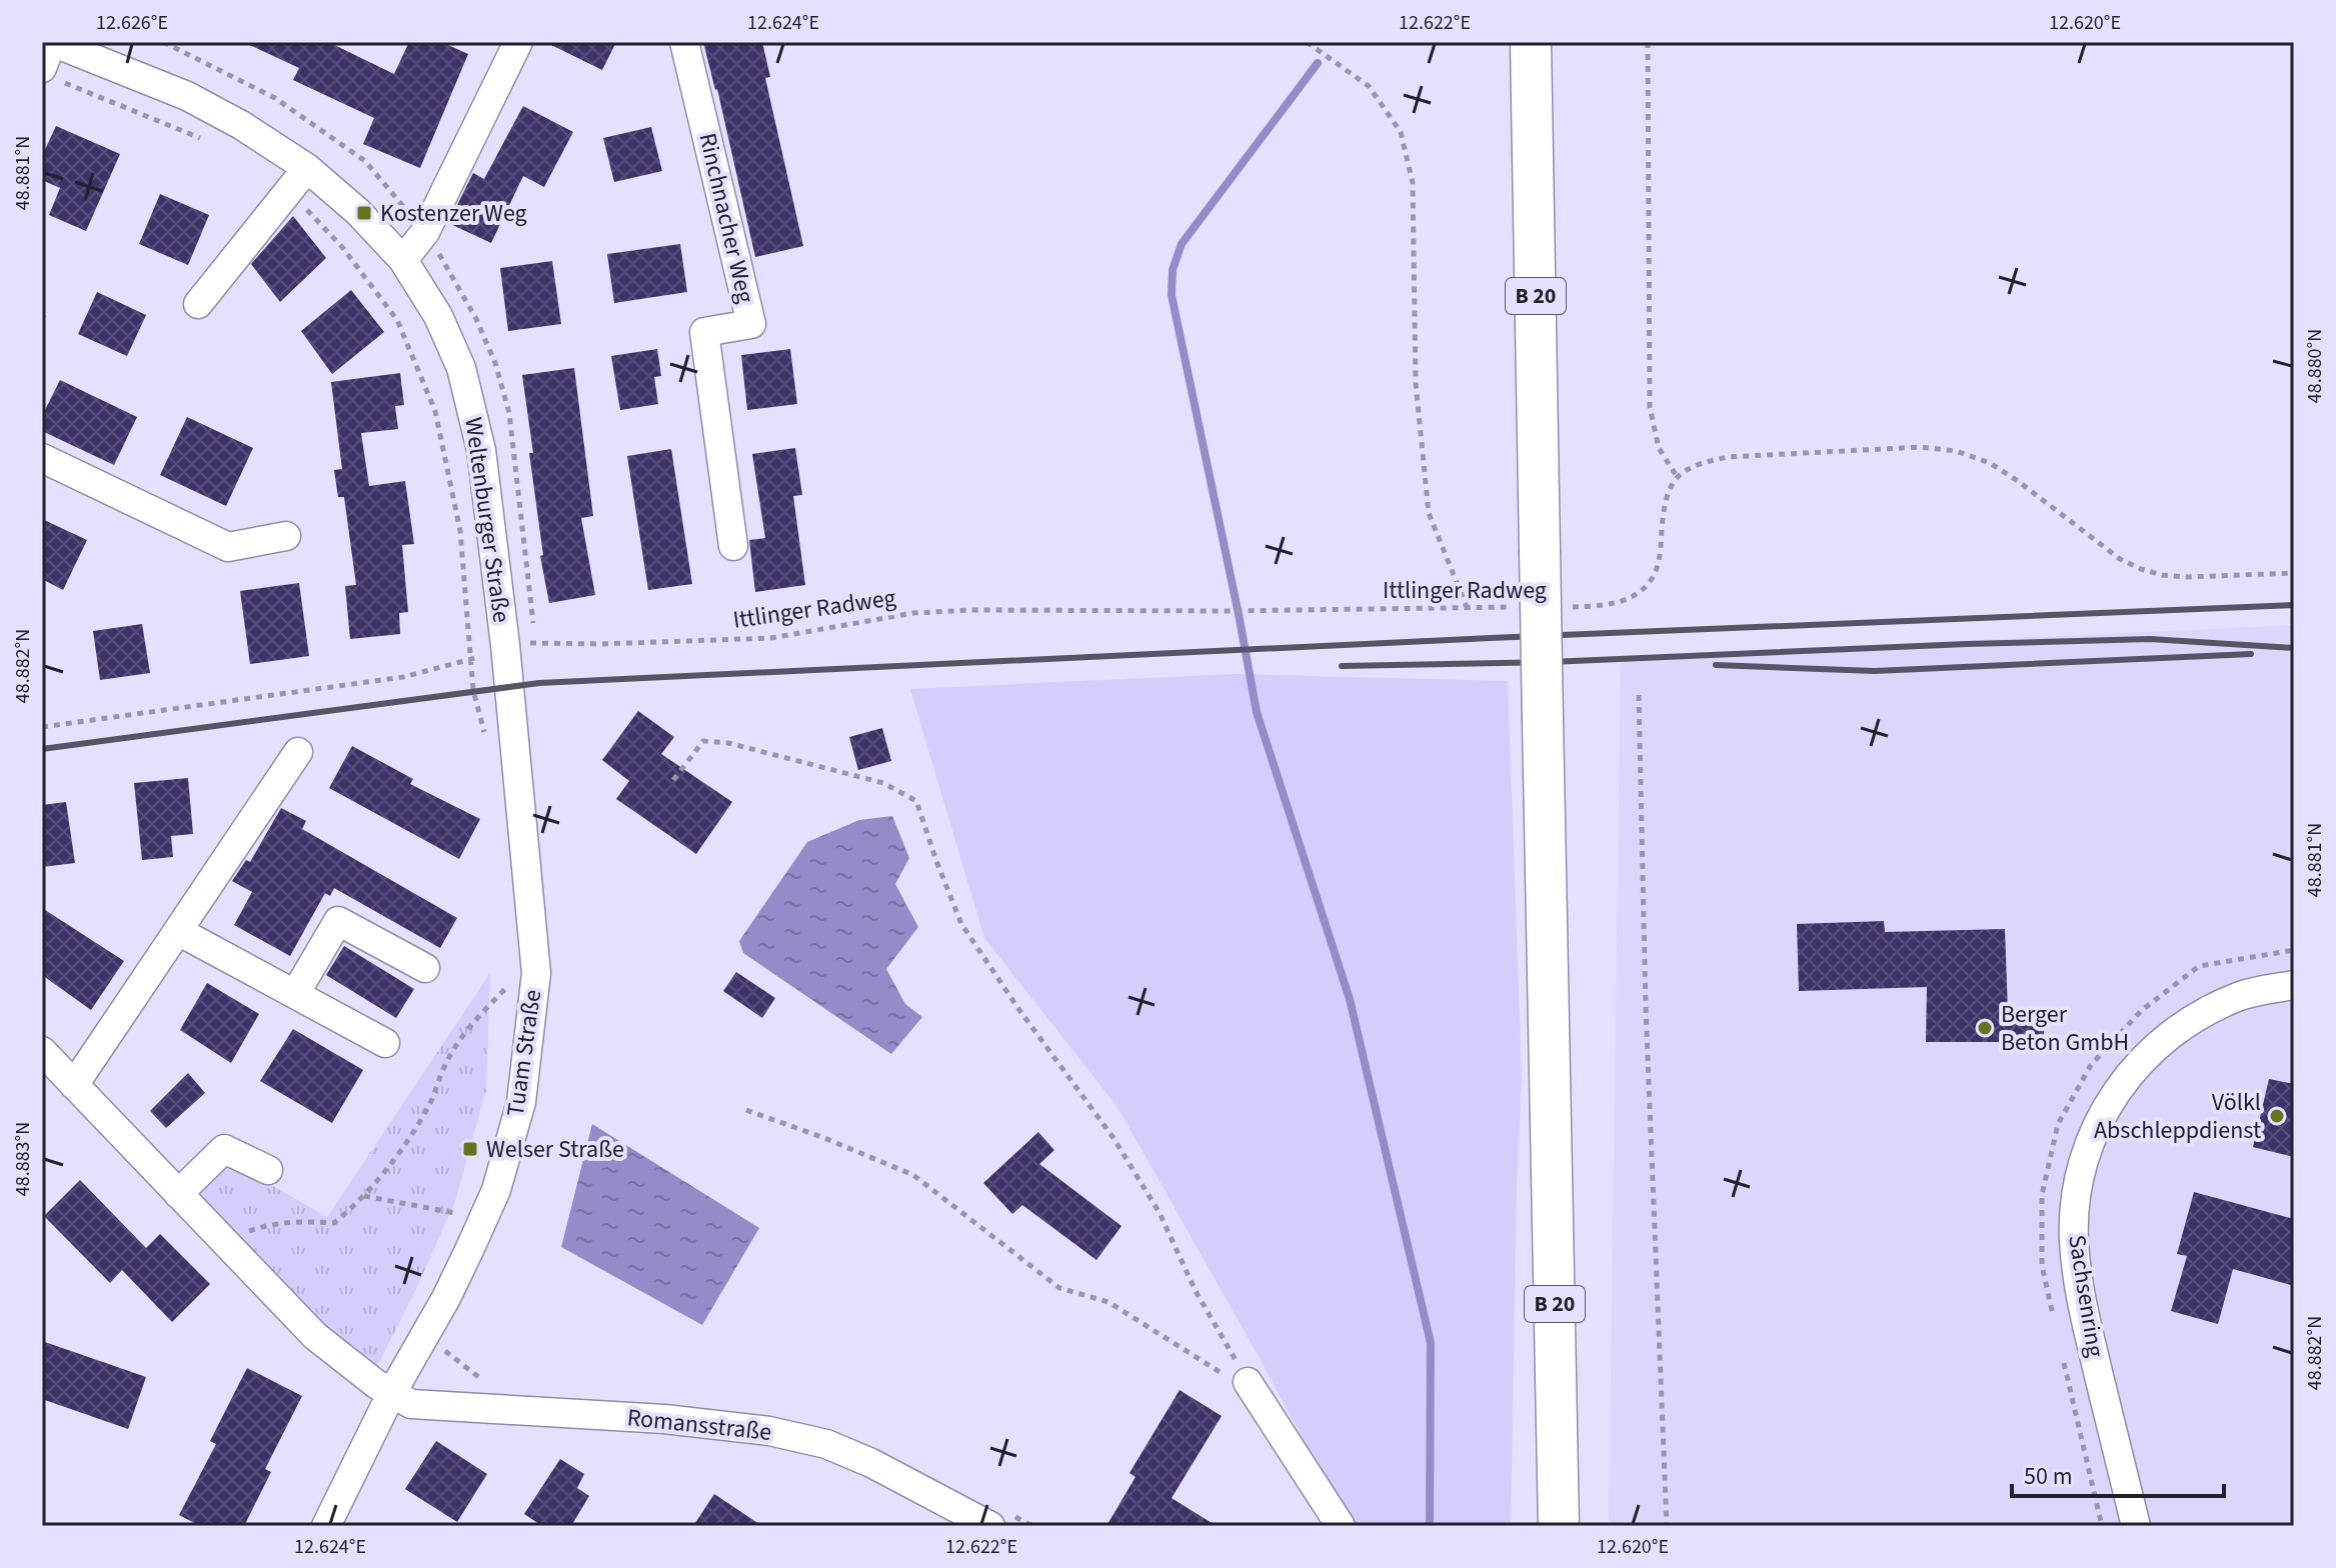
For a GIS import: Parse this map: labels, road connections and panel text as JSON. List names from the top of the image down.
{
  "streets": {
    "highway": ["B 20"],
    "street": [
      "Rinchnacher Weg",
      "Weltenburger Straße",
      "Tuam Straße",
      "Sachsenring",
      "Romansstraße"
    ],
    "path": ["Ittlinger Radweg"]
  },
  "crossings": [
    ["Weltenburger Straße", "Ittlinger Radweg"],
    ["Weltenburger Straße", "Tuam Straße"],
    ["Tuam Straße", "Romansstraße"]
  ],
  "places": {
    "transit": ["Kostenzer Weg", "Welser Straße"],
    "other": ["Berger Beton GmbH", "Völkl Abschleppdienst"]
  },
  "scale_bar": "50 m",
  "coordinates": [
    "12.626°E",
    "12.624°E",
    "12.622°E",
    "12.620°E",
    "48.881°N",
    "48.880°N",
    "48.882°N",
    "48.883°N"
  ]
}
